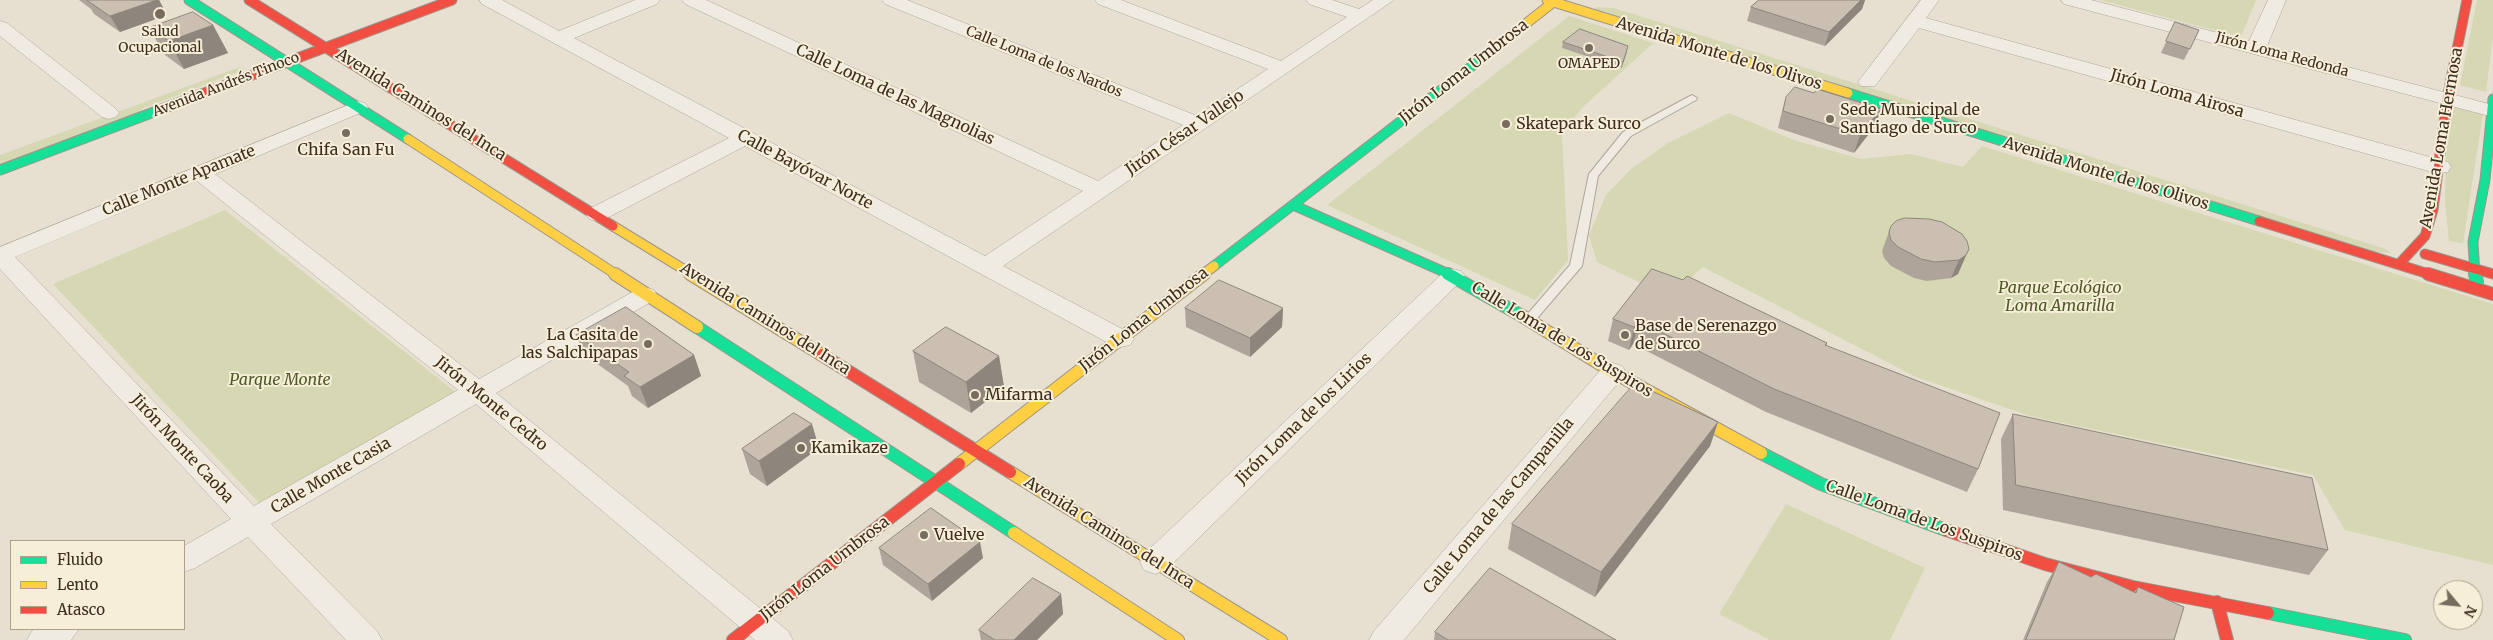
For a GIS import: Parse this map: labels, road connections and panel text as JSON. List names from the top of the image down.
{
  "streets": {
    "street": [
      "Avenida Monte de los Olivos",
      "Jirón Loma Redonda",
      "Calle Loma de los Nardos",
      "Jirón Loma Umbrosa",
      "Avenida Andrés Tinoco",
      "Jirón Loma Airosa",
      "Calle Loma de las Magnolias",
      "Avenida Caminos del Inca",
      "Jirón César Vallejo",
      "Avenida Loma Hermosa",
      "Calle Bayóvar Norte",
      "Calle Monte Apamate",
      "Calle Loma de Los Suspiros",
      "Jirón Monte Cedro",
      "Jirón Loma de los Lirios",
      "Jirón Monte Caoba",
      "Calle Monte Casia",
      "Calle Loma de las Campanilla"
    ]
  },
  "crossings": [
    ["Avenida Monte de los Olivos", "Jirón Loma Umbrosa"],
    ["Avenida Monte de los Olivos", "Avenida Loma Hermosa"],
    ["Jirón Loma Redonda", "Avenida Loma Hermosa"],
    ["Calle Loma de los Nardos", "Jirón César Vallejo"],
    ["Jirón Loma Umbrosa", "Avenida Caminos del Inca"],
    ["Jirón Loma Umbrosa", "Calle Bayóvar Norte"],
    ["Jirón Loma Umbrosa", "Calle Loma de Los Suspiros"],
    ["Jirón Loma Umbrosa", "Jirón Monte Cedro"],
    ["Avenida Andrés Tinoco", "Avenida Caminos del Inca"],
    ["Jirón Loma Airosa", "Avenida Loma Hermosa"],
    ["Calle Loma de las Magnolias", "Jirón César Vallejo"],
    ["Avenida Caminos del Inca", "Jirón Loma de los Lirios"],
    ["Jirón César Vallejo", "Calle Bayóvar Norte"],
    ["Calle Monte Apamate", "Jirón Monte Cedro"],
    ["Calle Monte Apamate", "Jirón Monte Caoba"],
    ["Calle Loma de Los Suspiros", "Jirón Loma de los Lirios"],
    ["Calle Loma de Los Suspiros", "Calle Loma de las Campanilla"],
    ["Jirón Monte Cedro", "Calle Monte Casia"],
    ["Jirón Monte Caoba", "Calle Monte Casia"]
  ],
  "parks": ["Parque Ecológico Loma Amarilla", "Parque Monte"],
  "places": [
    "Salud Ocupacional",
    "OMAPED",
    "Sede Municipal de Santiago de Surco",
    "Skatepark Surco",
    "Chifa San Fu",
    "Base de Serenazgo de Surco",
    "La Casita de las Salchipapas",
    "Mifarma",
    "Kamikaze",
    "Vuelve"
  ],
  "legend": ["Fluido", "Lento", "Atasco"],
  "north": "bottom right"
}
